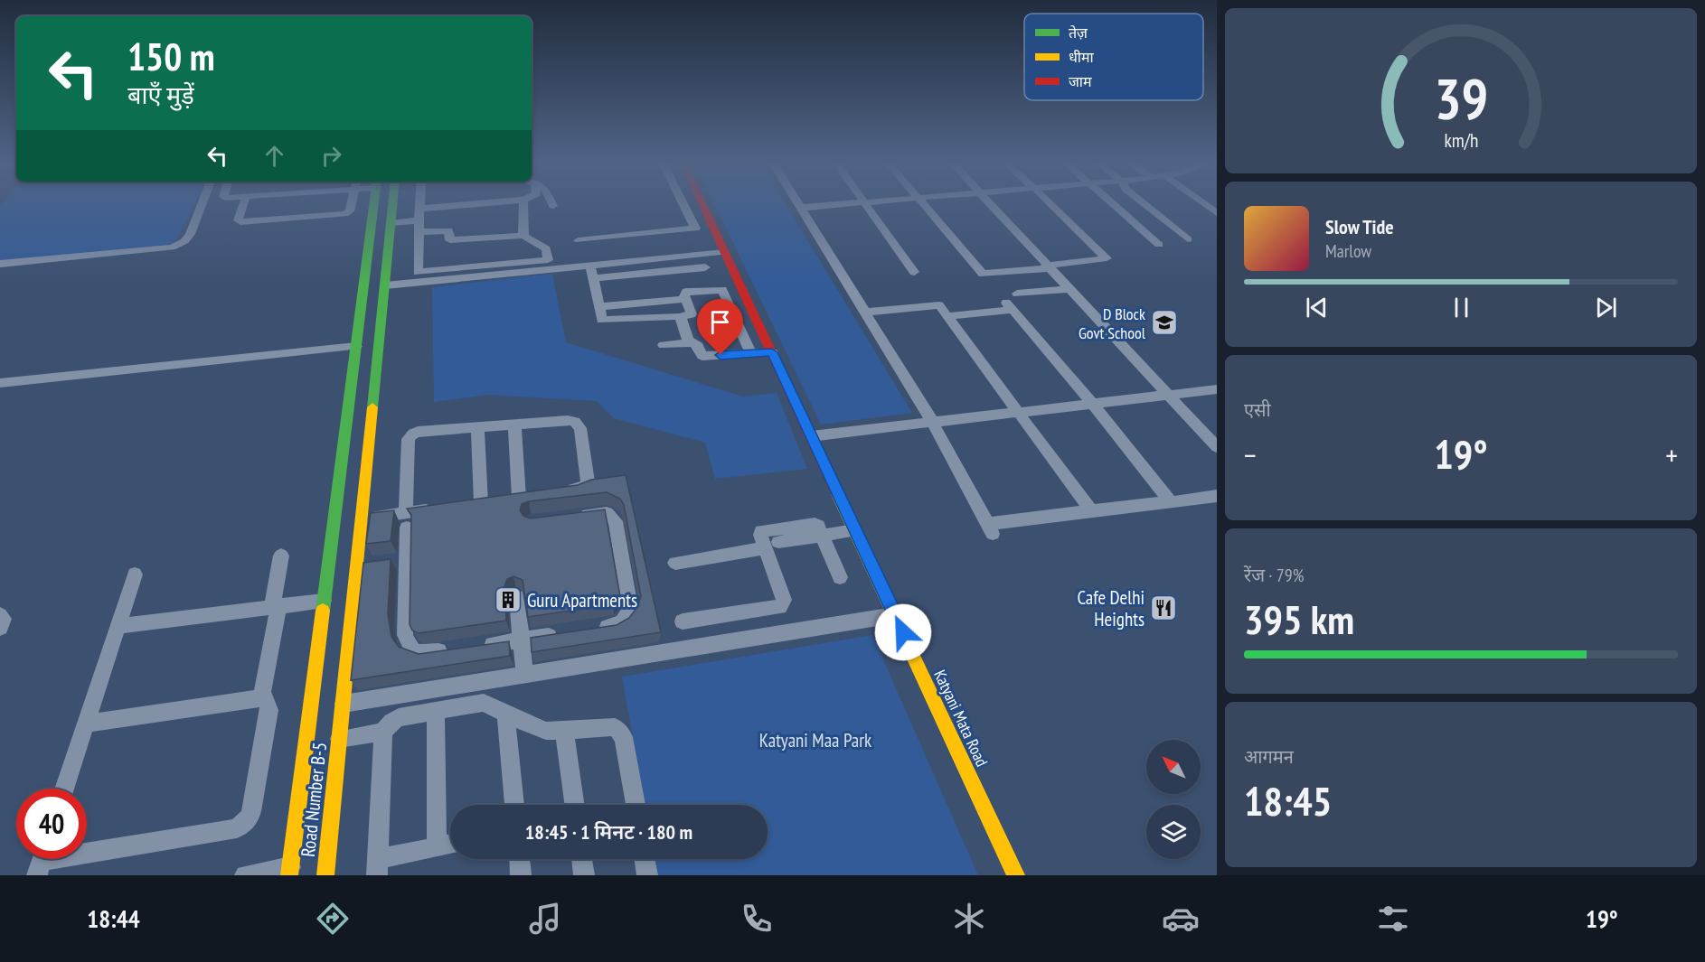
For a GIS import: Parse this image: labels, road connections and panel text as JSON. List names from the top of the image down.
{
  "streets": {
    "street": ["Katyani Mata Road", "Road Number B-5"]
  },
  "parks": ["Katyani Maa Park"],
  "places": {
    "school or university": ["D Block Govt School"],
    "building": ["Guru Apartments"],
    "restaurant": ["Cafe Delhi Heights"]
  },
  "legend": ["तेज़", "धीमा", "जाम"],
  "north": "top left",
  "page": {
    "turn": ["150 m", "बाएँ मुड़ें"],
    "song": ["Slow Tide", "Marlow"],
    "tile": [
      "एसी",
      ["रेंज · 79%", "395 km"],
      ["आगमन", "18:45"]
    ],
    "heat": ["−", "19°", "+"],
    "limit": "40",
    "trip": "18:45 · 1 मिनट · 180 m",
    "tabs": ["18:44", "19°"],
    "gauge": ["39", "km/h"]
  }
}
